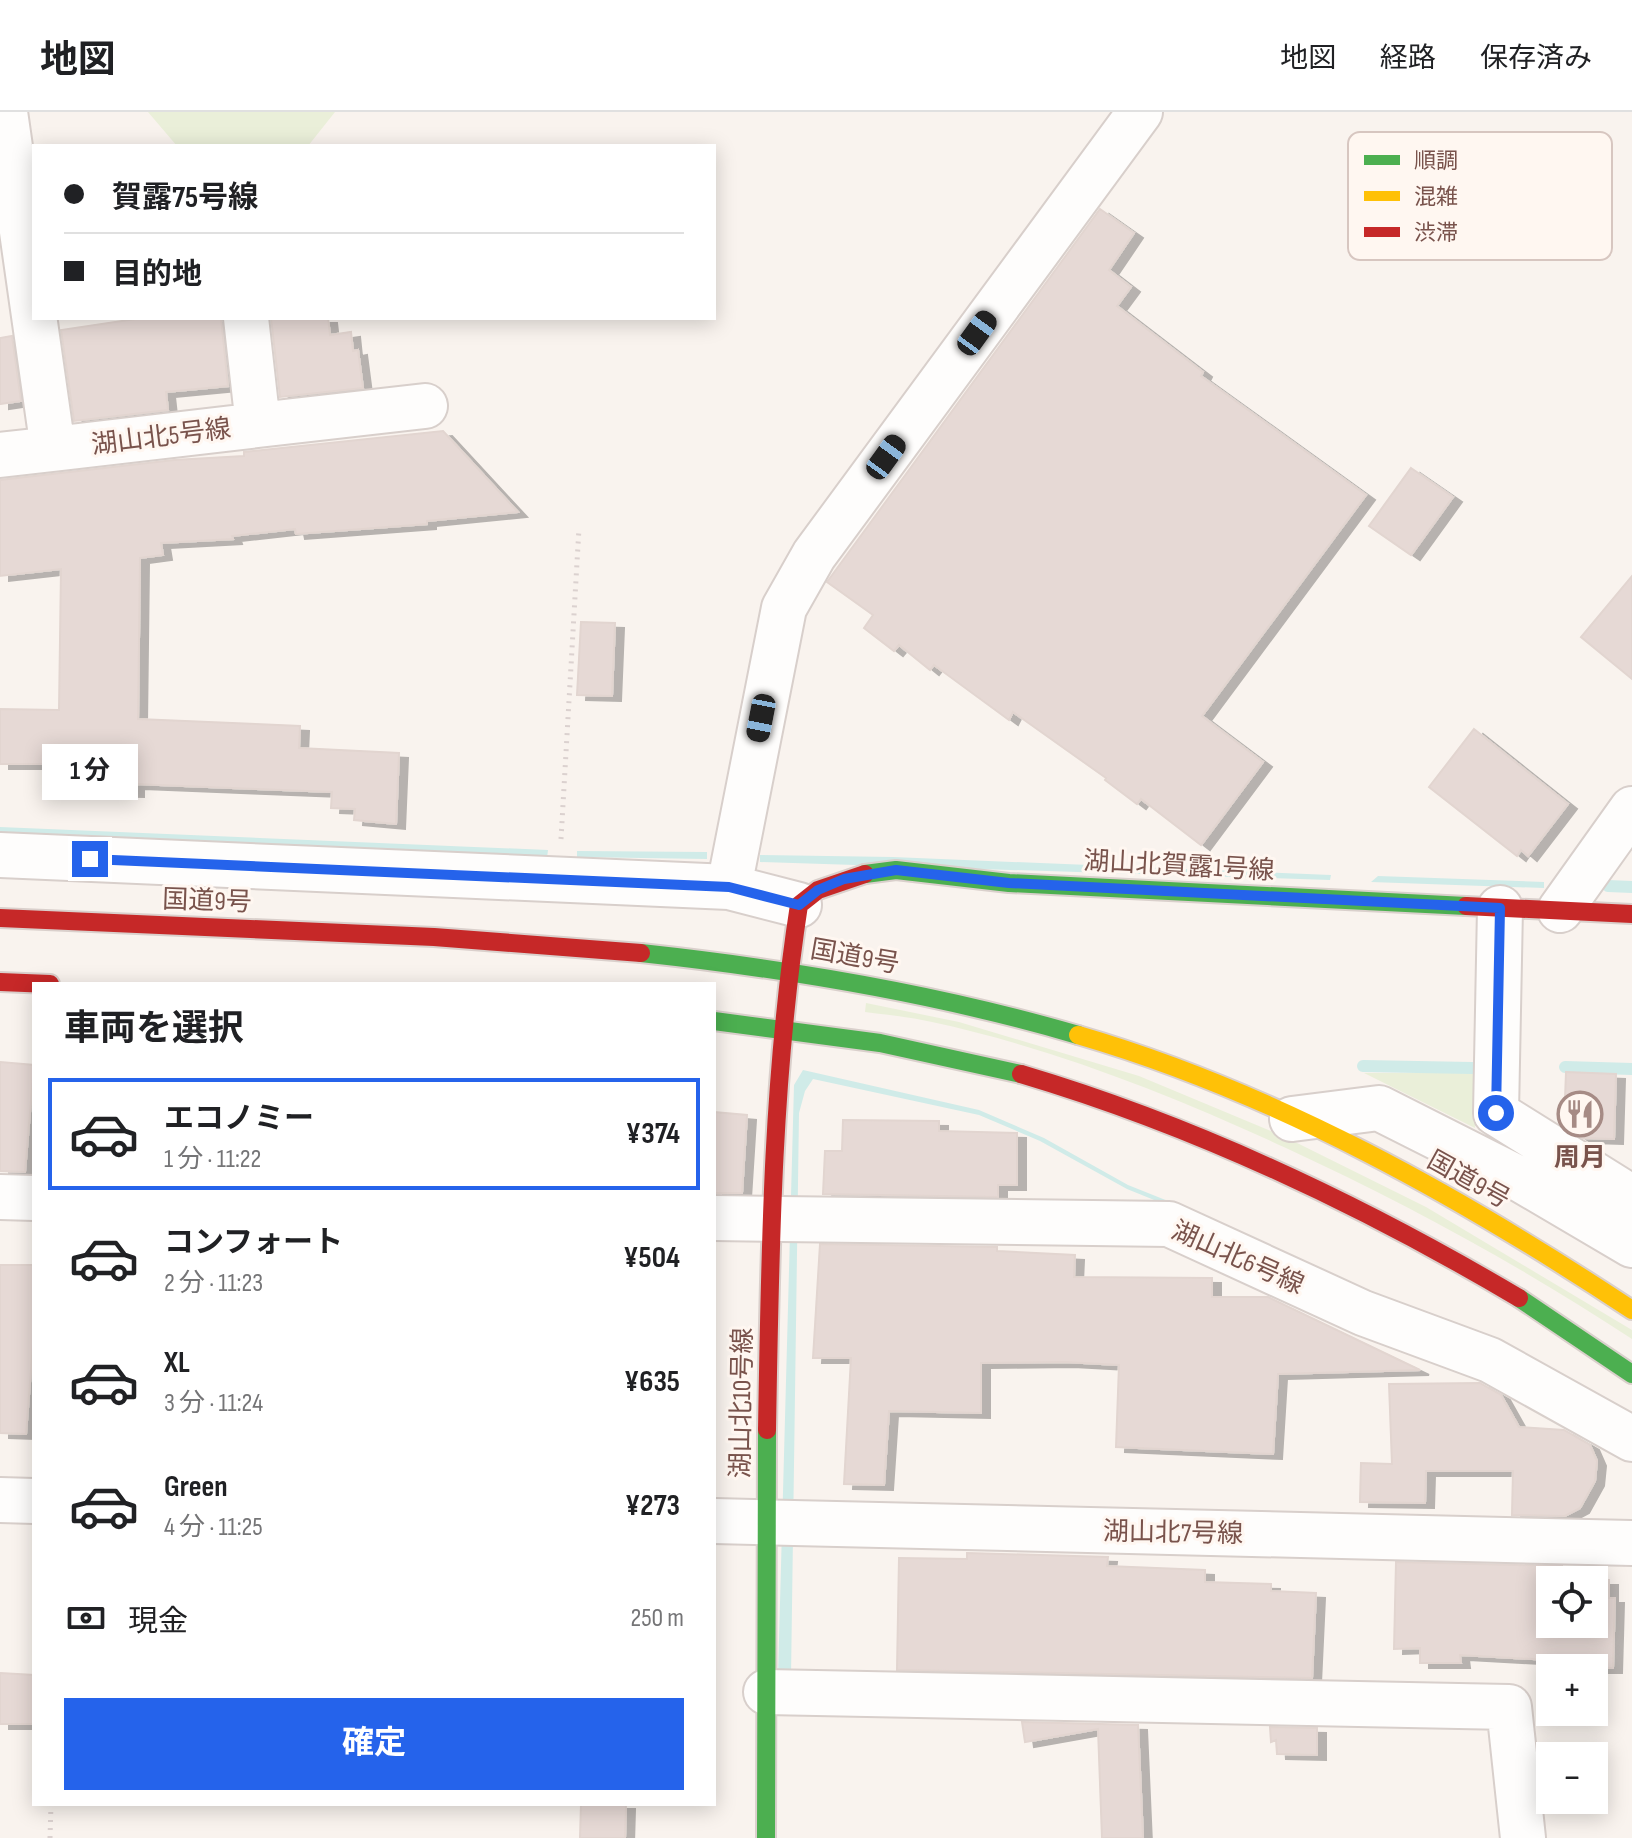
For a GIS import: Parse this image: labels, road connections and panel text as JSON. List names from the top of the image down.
{
  "streets": {
    "main road": ["湖山北賀露1号線", "国道9号", "湖山北10号線"],
    "street": ["湖山北5号線", "湖山北6号線", "湖山北7号線"]
  },
  "crossings": [
    ["国道9号", "湖山北10号線"],
    ["湖山北6号線", "湖山北10号線"],
    ["湖山北10号線", "湖山北7号線"]
  ],
  "places": {
    "restaurant": ["周月"]
  },
  "legend": ["順調", "混雑", "渋滞"],
  "page": {
    "header": "地図",
    "nav": ["地図", "経路", "保存済み"],
    "banner": ["賀露75号線", "目的地"],
    "bubble": "1 分",
    "heading": "車両を選択",
    "list": [
      {
        "name": "エコノミー",
        "note": "1 分 · 11:22",
        "value": "¥374"
      },
      {
        "name": "コンフォート",
        "note": "2 分 · 11:23",
        "value": "¥504"
      },
      {
        "name": "XL",
        "note": "3 分 · 11:24",
        "value": "¥635"
      },
      {
        "name": "Green",
        "note": "4 分 · 11:25",
        "value": "¥273"
      }
    ],
    "map_buttons": ["+", "−"],
    "pay": ["現金", "250 m"],
    "buttons": "確定"
  }
}
